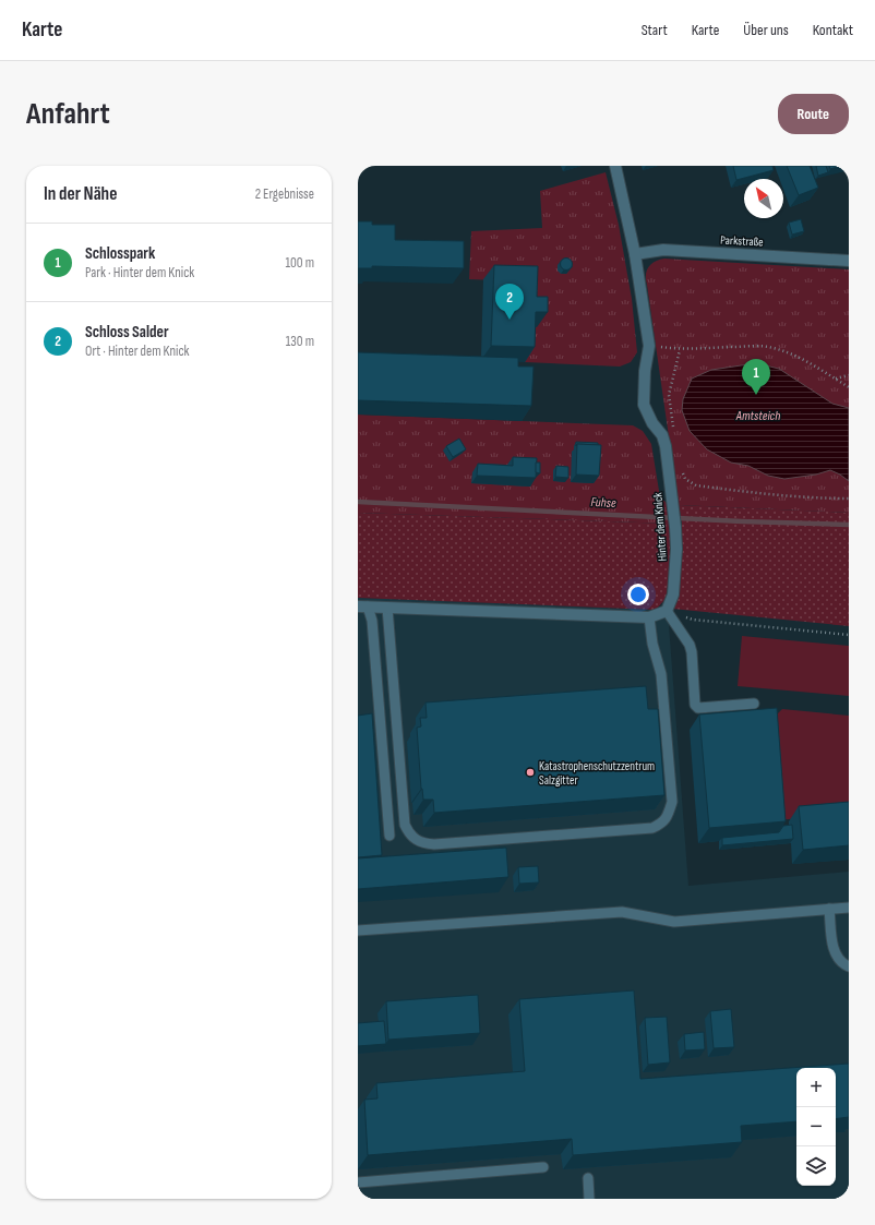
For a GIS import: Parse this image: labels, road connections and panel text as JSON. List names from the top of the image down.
{
  "streets": {
    "street": ["Parkstraße", "Hinter dem Knick"]
  },
  "crossings": [
    ["Parkstraße", "Hinter dem Knick"]
  ],
  "water": ["Amtsteich", "Fuhse"],
  "places": ["Katastrophenschutzzentrum Salzgitter"],
  "north": "top left",
  "page": {
    "header": "Karte",
    "nav": [
      "Start",
      "Karte",
      "Über uns",
      "Kontakt"
    ],
    "buttons": "Route",
    "title": "Anfahrt",
    "heading": ["In der Nähe", "2 Ergebnisse"],
    "list": [
      {
        "mark": "1",
        "name": "Schlosspark",
        "note": "Park · Hinter dem Knick",
        "value": "100 m"
      },
      {
        "mark": "2",
        "name": "Schloss Salder",
        "note": "Ort · Hinter dem Knick",
        "value": "130 m"
      }
    ],
    "pins": ["2", "1"],
    "map_buttons": ["+", "−"]
  }
}
